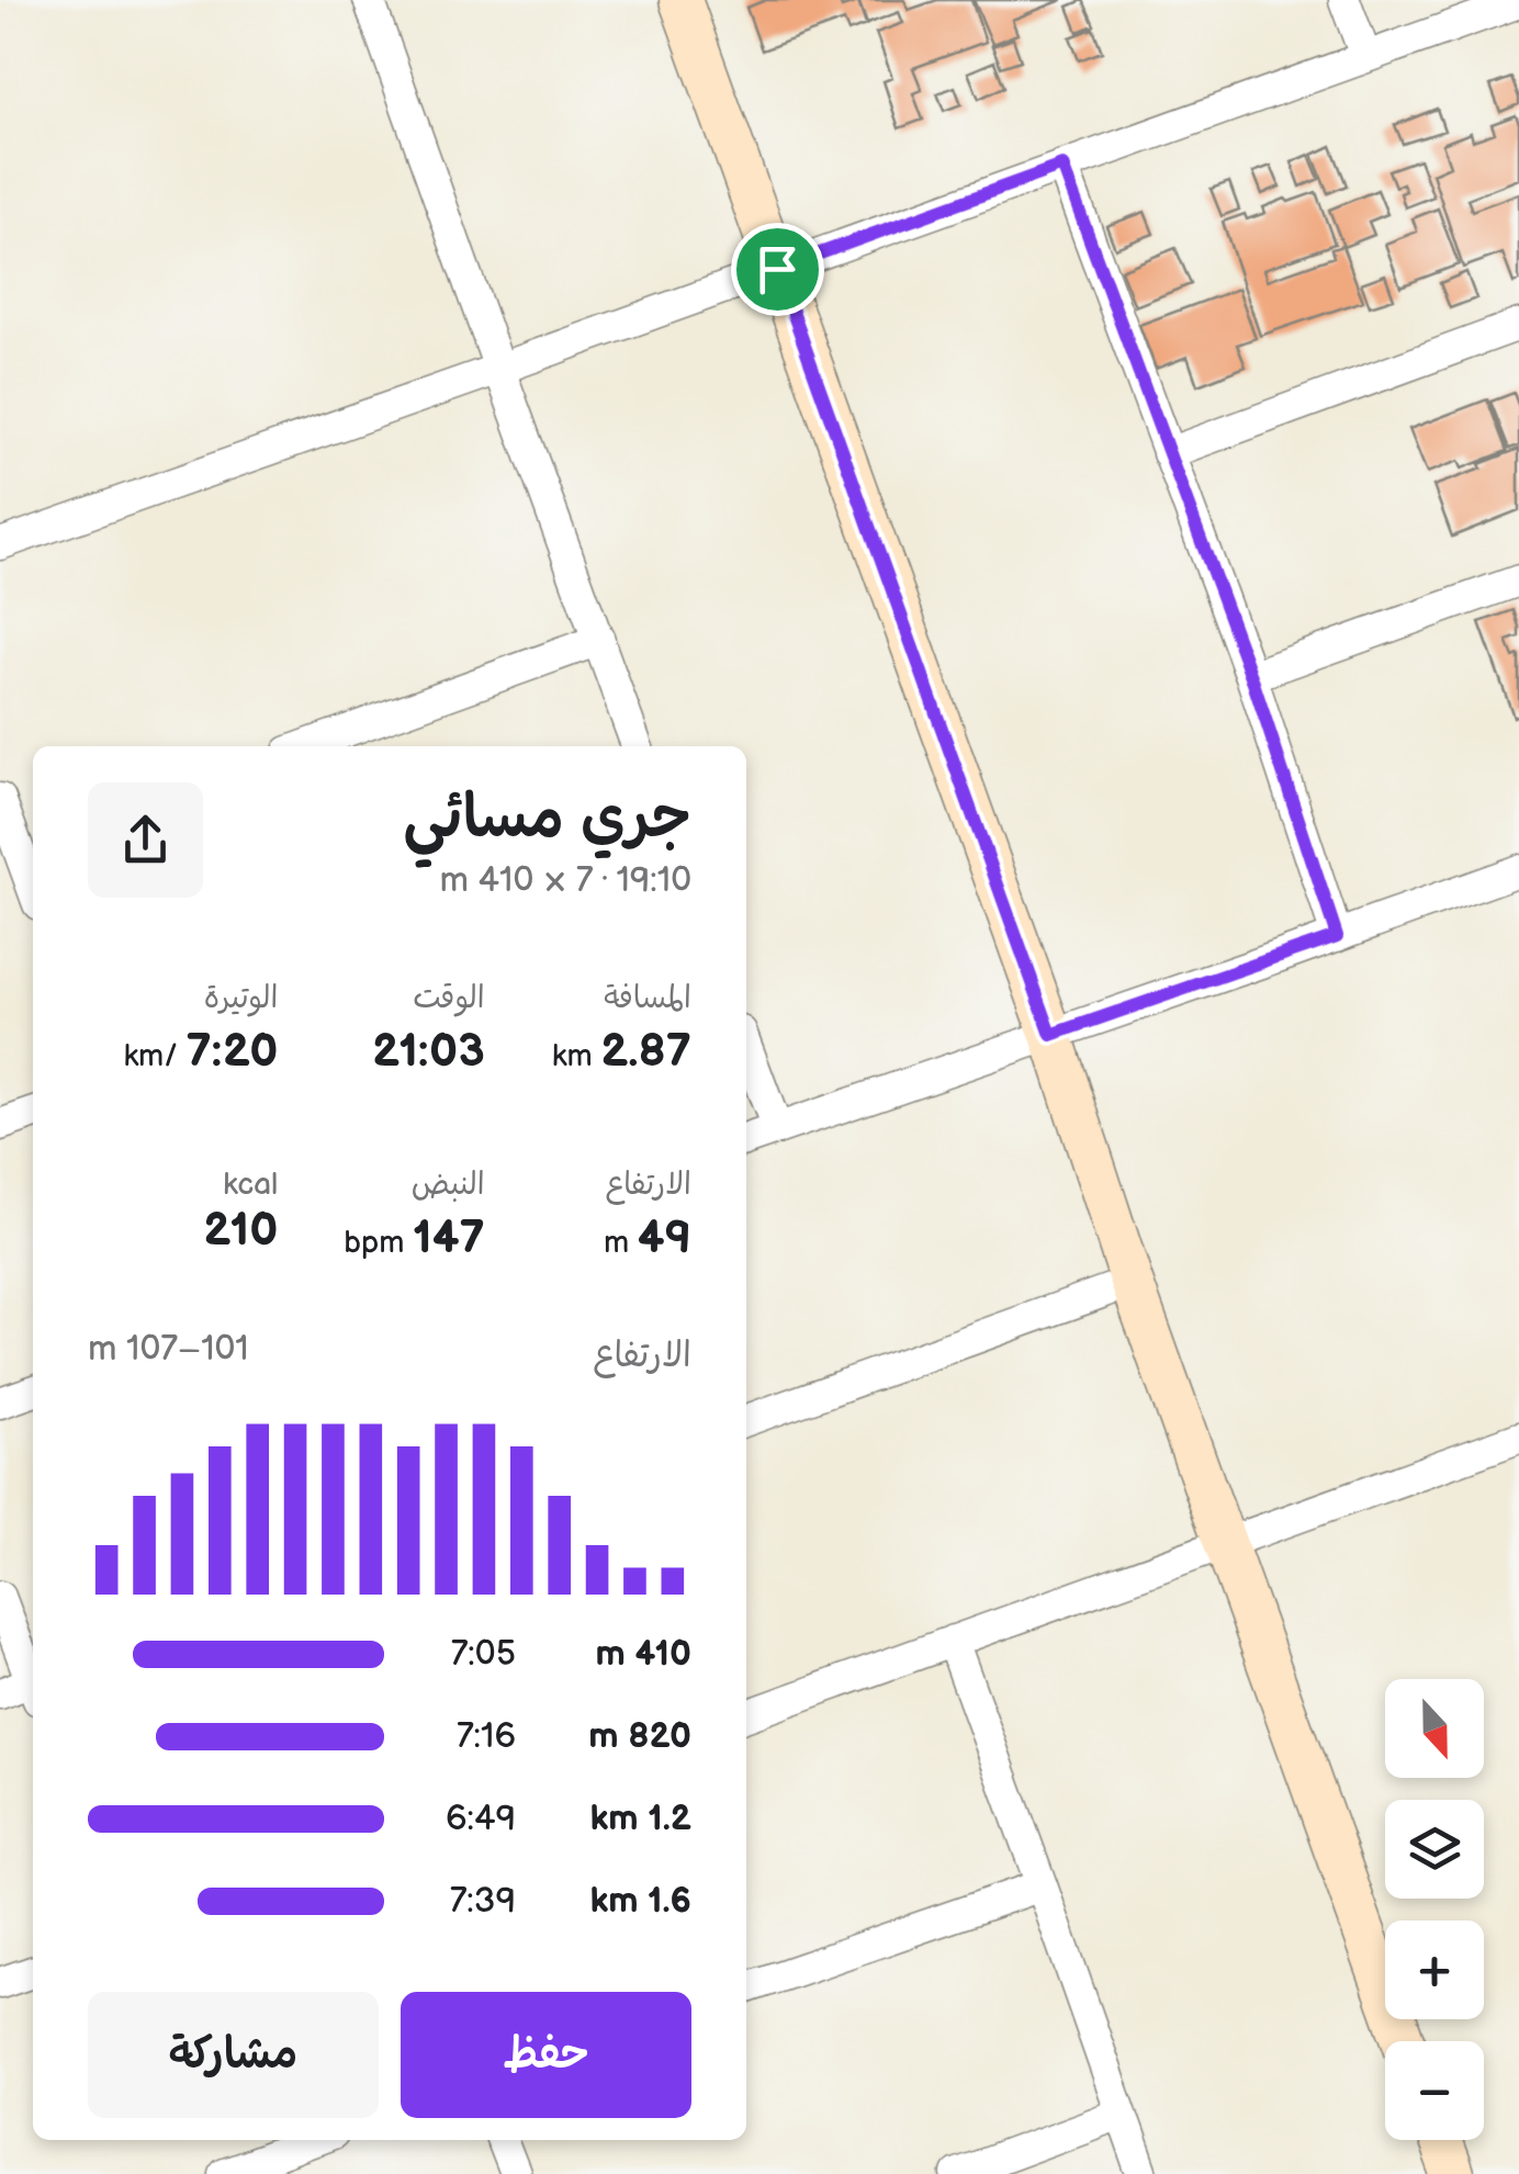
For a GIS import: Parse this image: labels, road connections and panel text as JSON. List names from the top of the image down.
{
  "north": "bottom",
  "page": {
    "heading": ["جري مسائي", "19:10 · 7 × 410 m"],
    "stats": [
      ["المسافة", "2.87 km"],
      ["الوقت", "21:03"],
      ["الوتيرة", "7:20 /km"],
      ["الارتفاع", "49 m"],
      ["النبض", "147 bpm"],
      ["kcal", "210"]
    ],
    "chart": ["الارتفاع", "101–107 m"],
    "list": [
      {
        "name": "410 m",
        "note": "7:05"
      },
      {
        "name": "820 m",
        "note": "7:16"
      },
      {
        "name": "1.2 km",
        "note": "6:49"
      },
      {
        "name": "1.6 km",
        "note": "7:39"
      }
    ],
    "map_buttons": ["+", "−"],
    "buttons": ["حفظ", "مشاركة"]
  }
}
